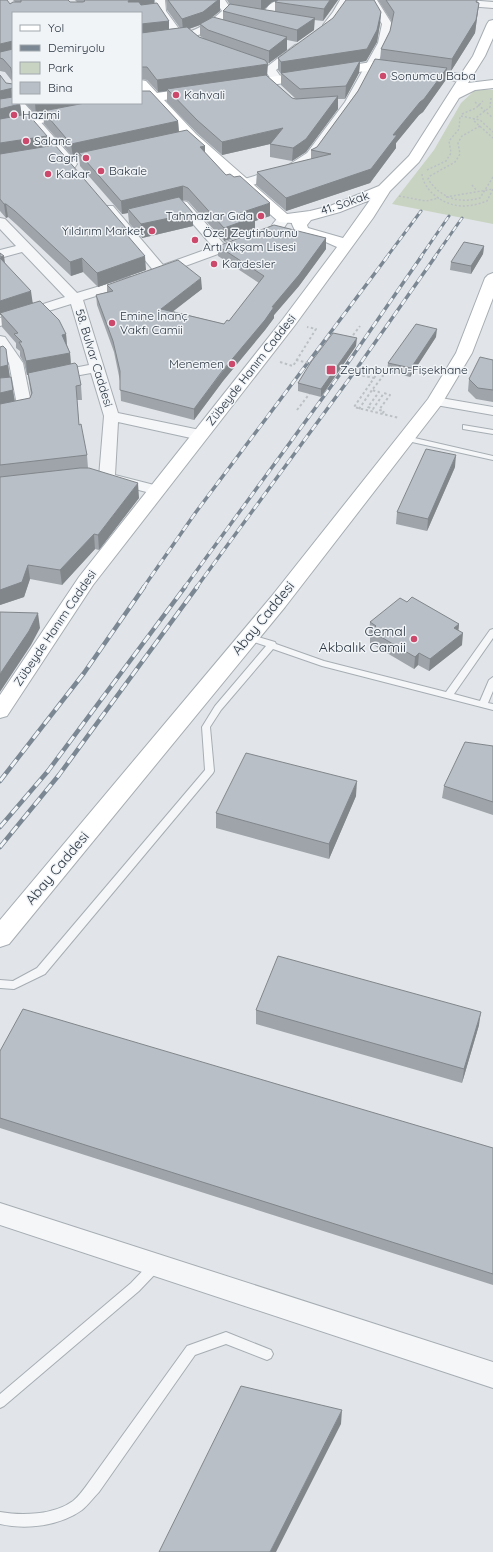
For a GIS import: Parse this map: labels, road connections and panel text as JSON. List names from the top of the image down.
{
  "streets": {
    "main road": ["41. Sokak", "Zübeyde Hanım Caddesi", "Abay Caddesi"],
    "street": ["58. Bulvar Caddesi"]
  },
  "crossings": [
    ["41. Sokak", "Zübeyde Hanım Caddesi"],
    ["58. Bulvar Caddesi", "Zübeyde Hanım Caddesi"]
  ],
  "places": {
    "other": [
      "Sonumcu Baba",
      "Kahvali",
      "Hazimi",
      "Salanc",
      "Cagri",
      "Bakale",
      "Kakar",
      "Tahmazlar Gıda",
      "Yıldırım Market",
      "Özel Zeytinburnu Artı Akşam Lisesi",
      "Kardesler",
      "Emine İnanç Vakfı Camii",
      "Menemen",
      "Cemal Akbalık Camii"
    ],
    "transit": ["Zeytinburnu-Fişekhane"]
  },
  "legend": [
    "Yol",
    "Demiryolu",
    "Park",
    "Bina"
  ]
}
